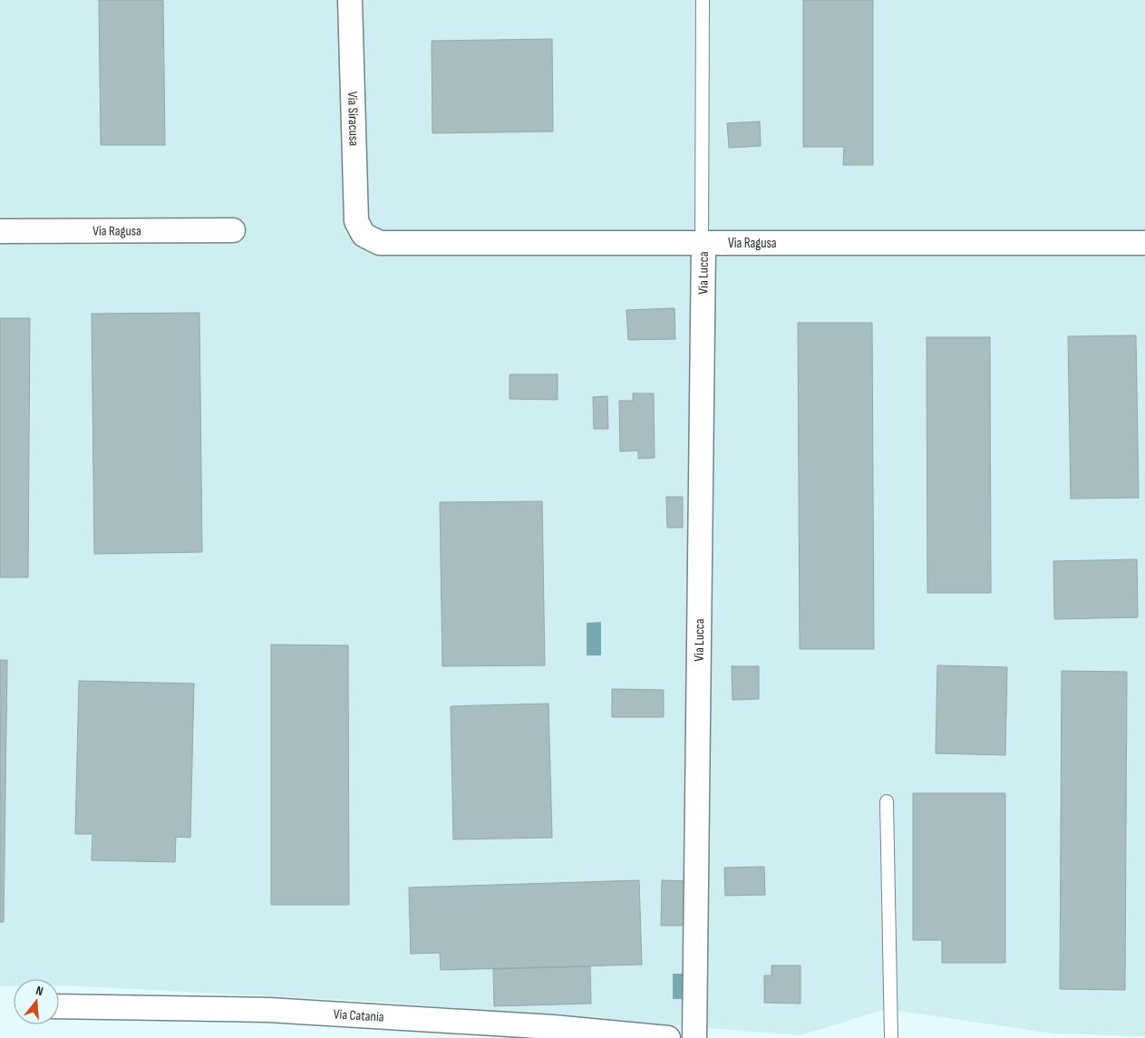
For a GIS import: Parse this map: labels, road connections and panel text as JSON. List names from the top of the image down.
{
  "streets": {
    "street": [
      "Via Siracusa",
      "Via Ragusa",
      "Via Lucca",
      "Via Catania"
    ]
  },
  "crossings": [
    ["Via Siracusa", "Via Ragusa"],
    ["Via Ragusa", "Via Lucca"]
  ],
  "north": "top"
}
